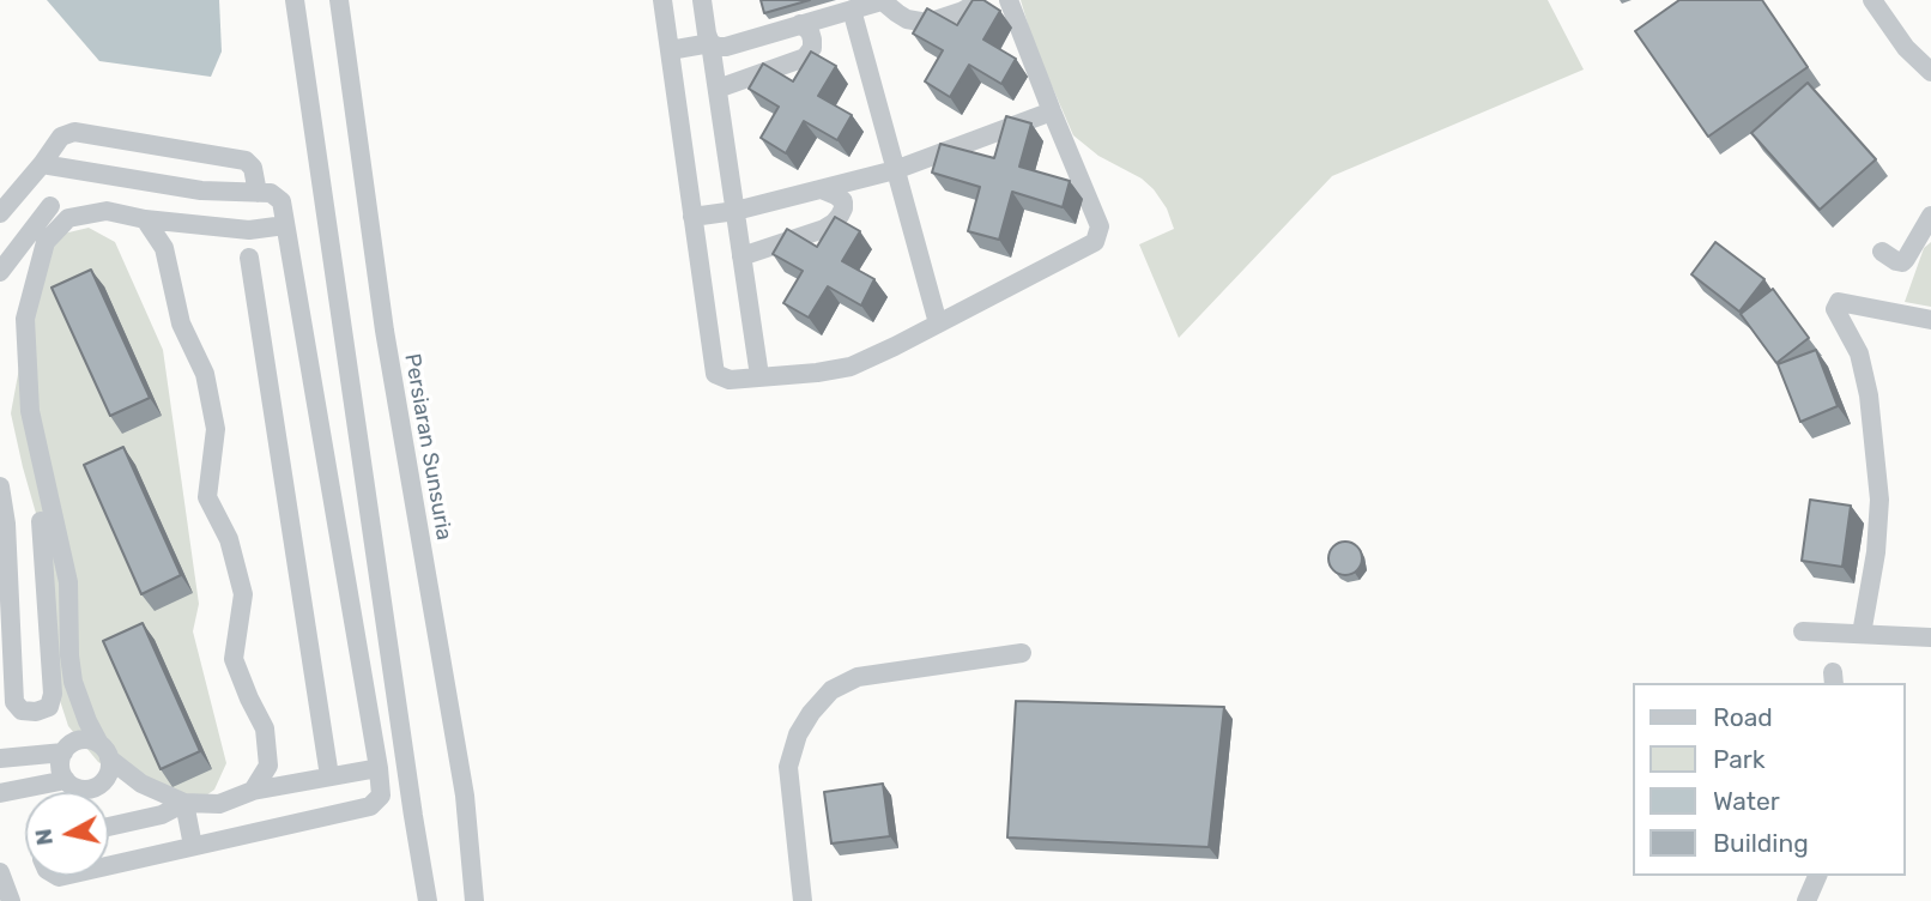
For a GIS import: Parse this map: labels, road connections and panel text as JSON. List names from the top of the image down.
{
  "streets": {
    "street": ["Persiaran Sunsuria"]
  },
  "legend": [
    "Road",
    "Park",
    "Water",
    "Building"
  ],
  "north": "left"
}
